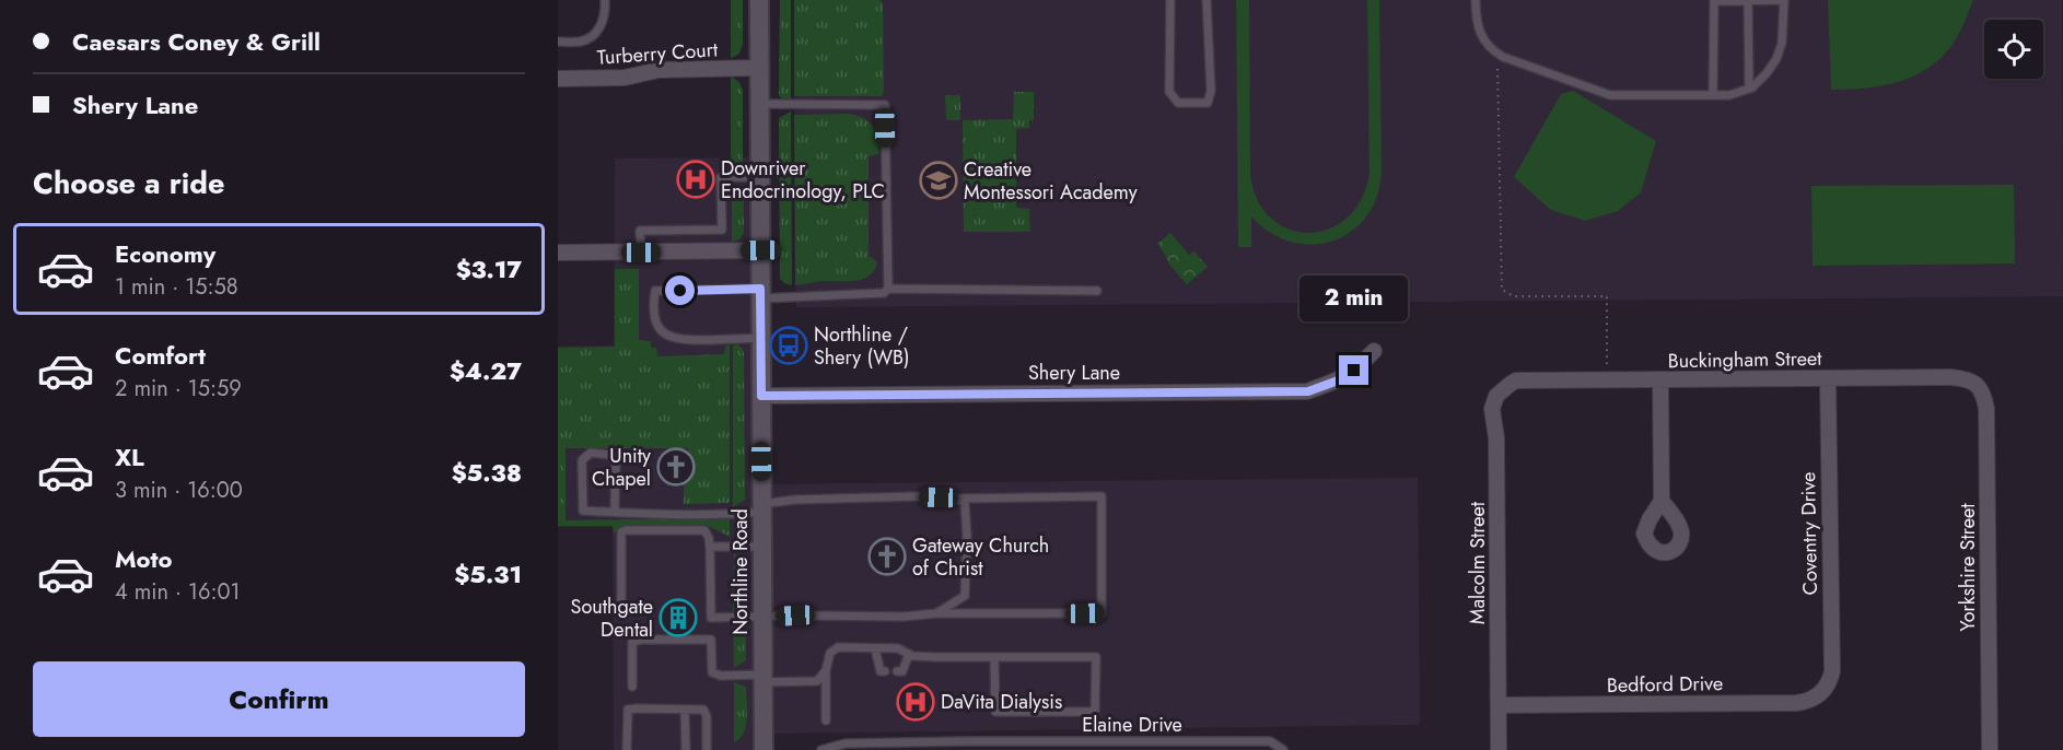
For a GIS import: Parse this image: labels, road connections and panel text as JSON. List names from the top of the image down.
{
  "streets": {
    "main road": ["Northline Road"],
    "street": [
      "Turberry Court",
      "Buckingham Street",
      "Shery Lane",
      "Coventry Drive",
      "Malcolm Street",
      "Yorkshire Street",
      "Bedford Drive"
    ],
    "lane": ["Elaine Drive"]
  },
  "crossings": [
    ["Turberry Court", "Northline Road"],
    ["Buckingham Street", "Coventry Drive"],
    ["Buckingham Street", "Malcolm Street"],
    ["Buckingham Street", "Yorkshire Street"],
    ["Shery Lane", "Northline Road"],
    ["Coventry Drive", "Bedford Drive"],
    ["Malcolm Street", "Bedford Drive"]
  ],
  "places": {
    "hospital": ["Downriver Endocrinology, PLC", "DaVita Dialysis"],
    "school or university": ["Creative Montessori Academy"],
    "bus stop": ["Northline / Shery (WB)"],
    "church": ["Unity Chapel", "Gateway Church of Christ"],
    "building": ["Southgate Dental"]
  },
  "page": {
    "banner": ["Caesars Coney & Grill", "Shery Lane"],
    "heading": "Choose a ride",
    "list": [
      {
        "name": "Economy",
        "note": "1 min · 15:58",
        "value": "$3.17"
      },
      {
        "name": "Comfort",
        "note": "2 min · 15:59",
        "value": "$4.27"
      },
      {
        "name": "XL",
        "note": "3 min · 16:00",
        "value": "$5.38"
      },
      {
        "name": "Moto",
        "note": "4 min · 16:01",
        "value": "$5.31"
      }
    ],
    "bubble": "2 min",
    "buttons": "Confirm"
  }
}
